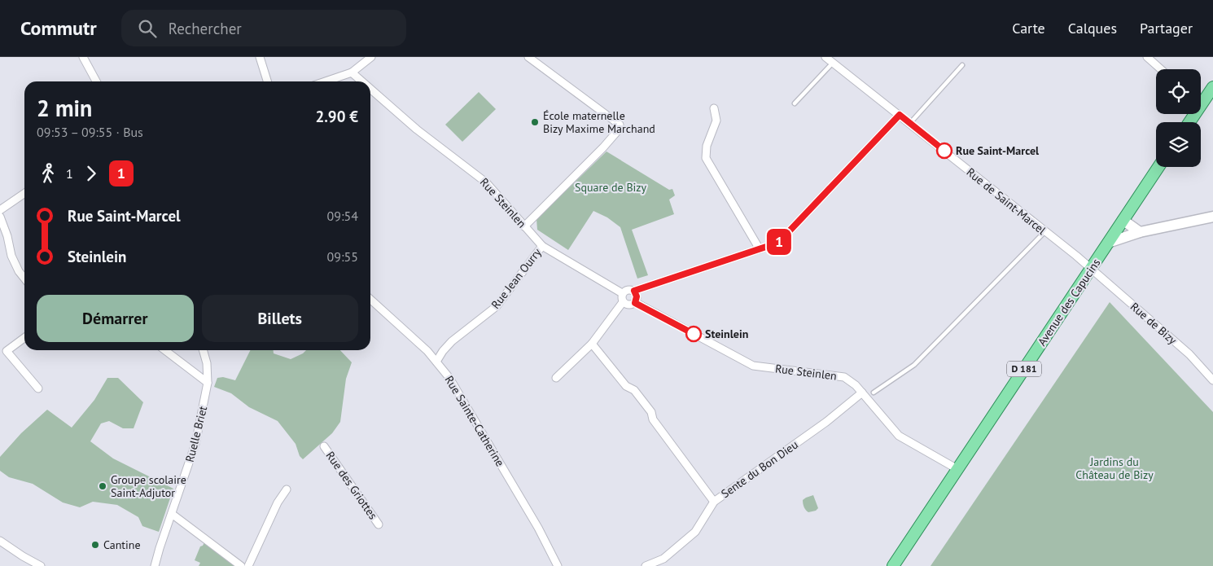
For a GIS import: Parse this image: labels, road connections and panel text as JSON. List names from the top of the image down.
{
  "streets": {
    "main road": ["Avenue des Capucins", "D 181"],
    "street": [
      "Rue de Saint-Marcel",
      "Rue Steinlen",
      "Rue Jean Ourry",
      "Rue de Bizy",
      "Rue Sainte-Catherine",
      "Ruelle Briet",
      "Sente du Bon Dieu",
      "Rue des Griottes"
    ]
  },
  "crossings": [
    ["Rue de Saint-Marcel", "Avenue des Capucins"],
    ["Rue de Saint-Marcel", "Rue de Bizy"],
    ["Rue Steinlen", "Rue Jean Ourry"],
    ["Rue Steinlen", "Avenue des Capucins"],
    ["Rue Steinlen", "Sente du Bon Dieu"],
    ["Rue Jean Ourry", "Rue Sainte-Catherine"],
    ["Avenue des Capucins", "Rue de Bizy"]
  ],
  "parks": ["Square de Bizy", "Jardins du Château de Bizy"],
  "places": [
    "École maternelle Bizy Maxime Marchand",
    "Rue Saint-Marcel",
    "Steinlein",
    "Groupe scolaire Saint-Adjutor",
    "Cantine"
  ],
  "lines": ["bus line 1"],
  "page": {
    "header": "Commutr",
    "search": "Rechercher",
    "nav": ["Carte", "Calques", "Partager"],
    "on_map": "1",
    "heading": ["2 min", "09:53 – 09:55 · Bus", "2.90 €"],
    "legs": ["1", "1"],
    "list": [
      {
        "name": "Rue Saint-Marcel",
        "value": "09:54"
      },
      {
        "name": "Steinlein",
        "value": "09:55"
      }
    ],
    "buttons": ["Démarrer", "Billets"]
  }
}
